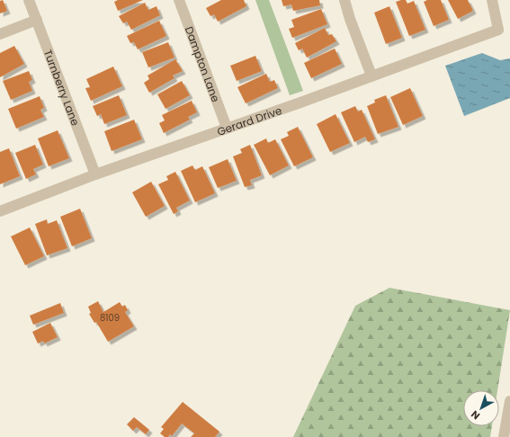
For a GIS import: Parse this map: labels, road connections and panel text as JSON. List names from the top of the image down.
{
  "streets": {
    "street": ["Dampton Lane", "Turnberry Lane", "Gerard Drive"]
  },
  "crossings": [
    ["Dampton Lane", "Gerard Drive"],
    ["Turnberry Lane", "Gerard Drive"]
  ],
  "house_numbers": ["8109"],
  "north": "bottom left"
}
